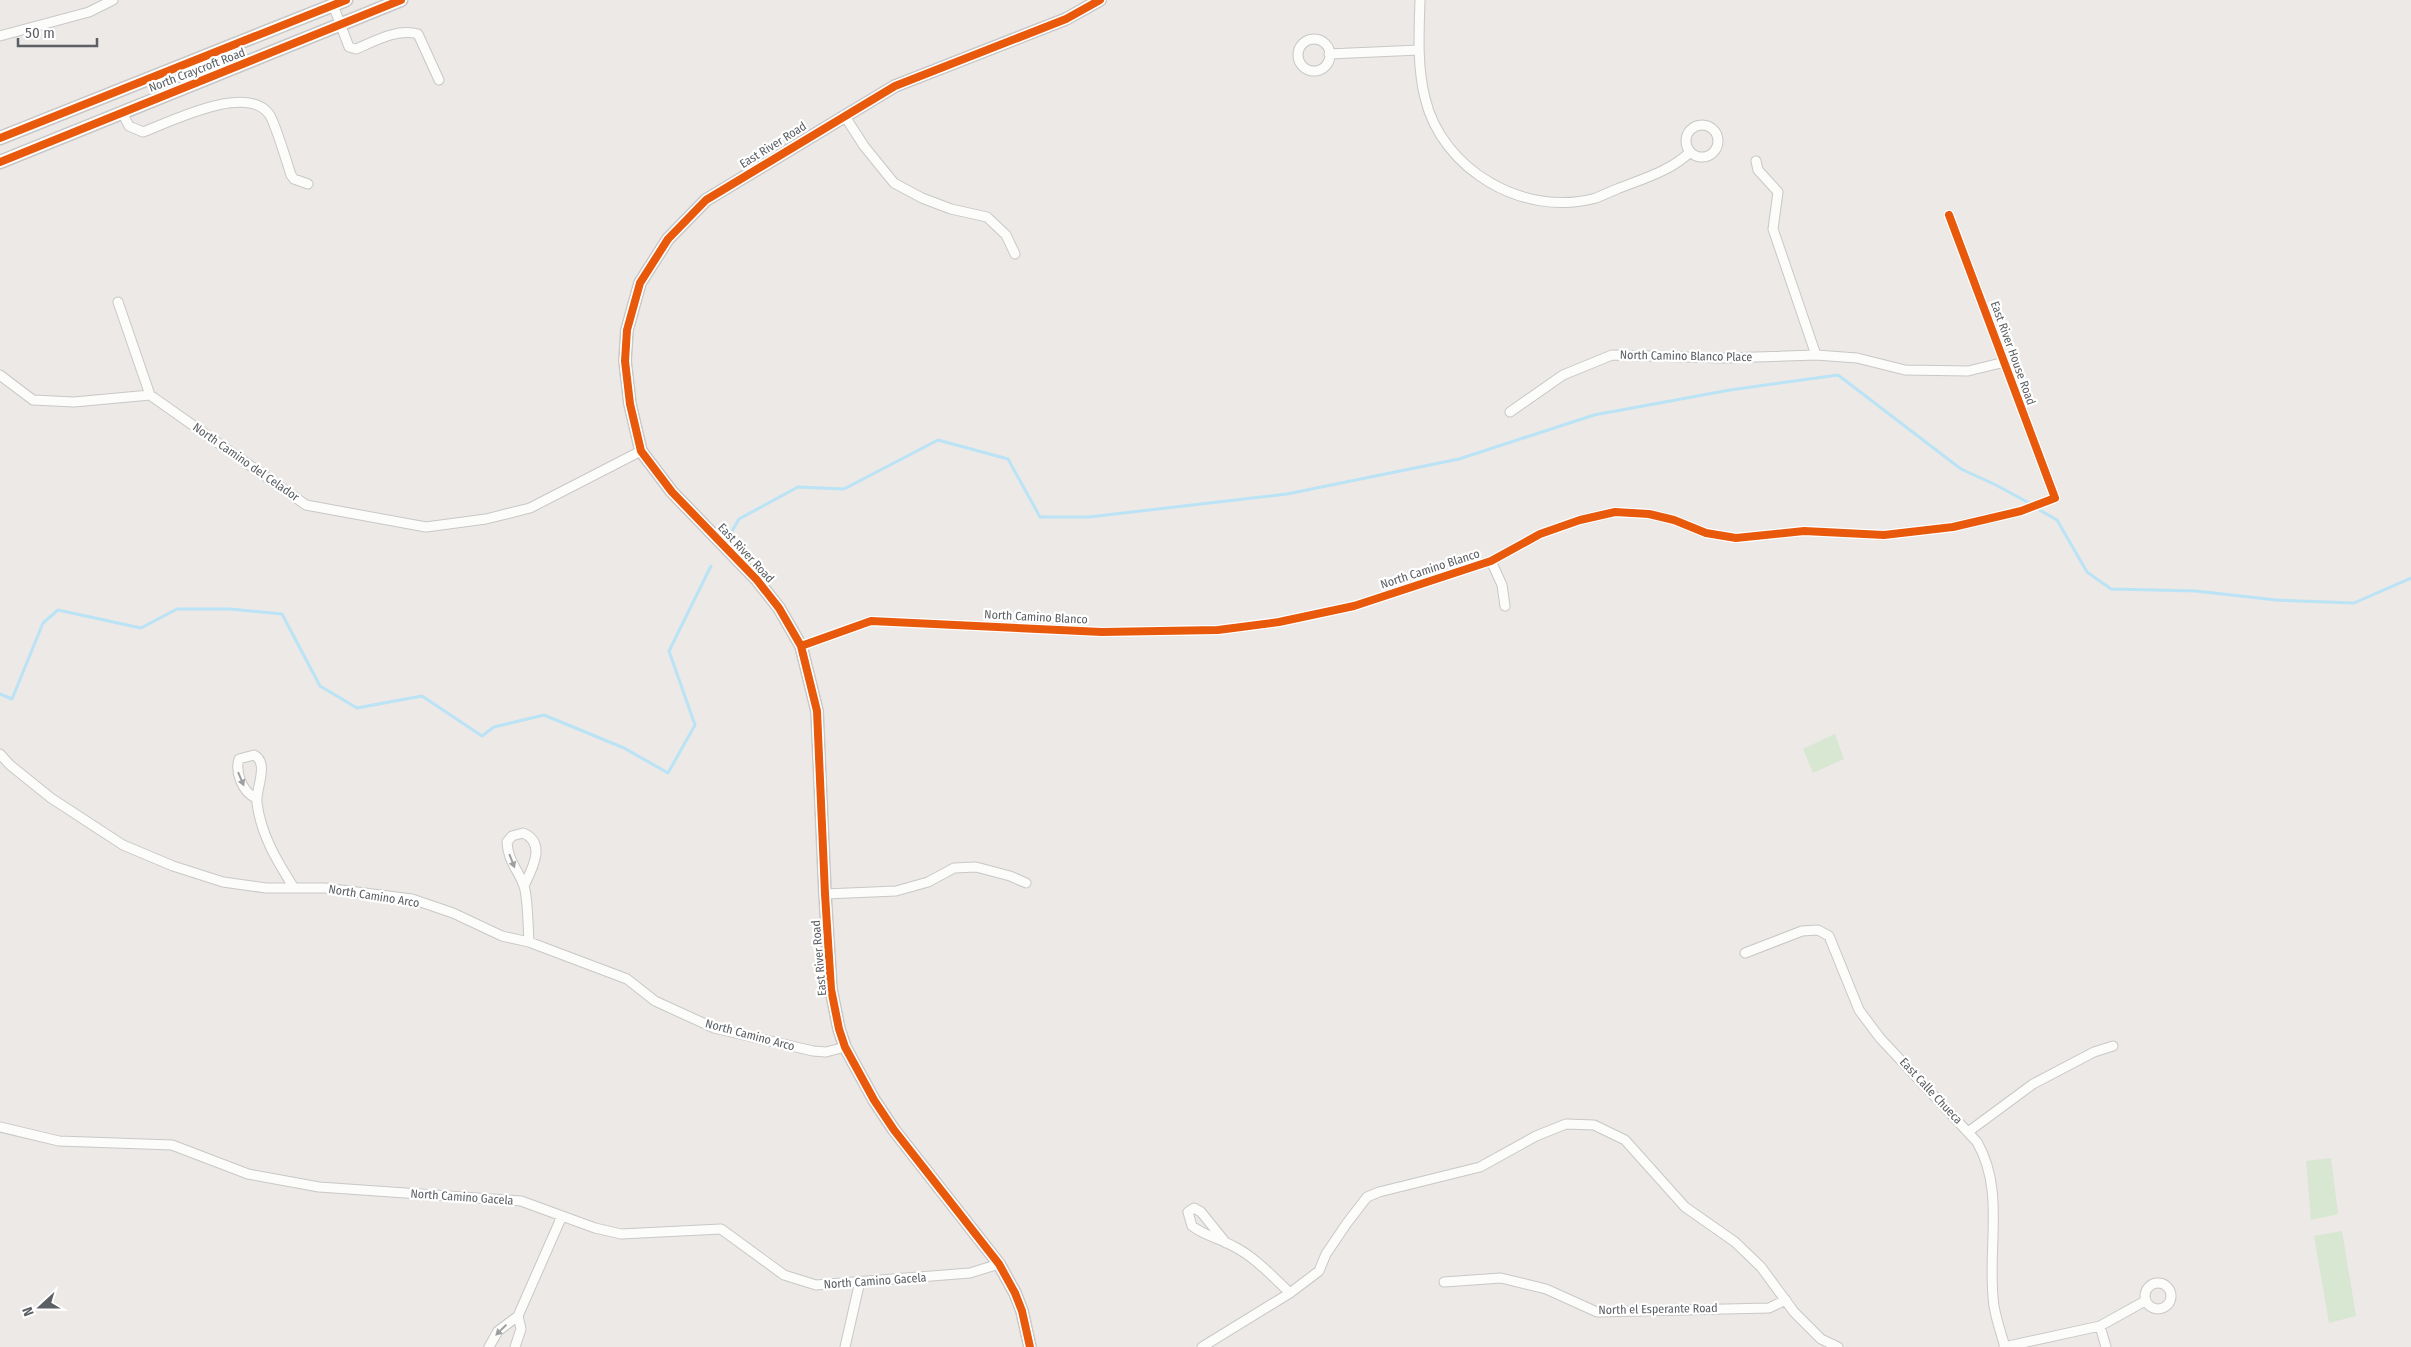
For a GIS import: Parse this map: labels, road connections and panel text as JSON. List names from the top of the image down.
{
  "streets": {
    "main road": ["North Craycroft Road"],
    "street": [
      "East River Road",
      "East River House Road",
      "North Camino Blanco Place",
      "North Camino del Celador",
      "North Camino Blanco",
      "North Camino Arco",
      "East Calle Chueca",
      "North Camino Gacela",
      "North el Esperante Road"
    ]
  },
  "crossings": [
    ["East River Road", "North Camino del Celador"],
    ["East River Road", "North Camino Blanco"],
    ["East River Road", "North Camino Arco"],
    ["East River Road", "North Camino Gacela"],
    ["East River House Road", "North Camino Blanco Place"],
    ["East River House Road", "North Camino Blanco"]
  ],
  "scale_bar": "50 m",
  "north": "left"
}
